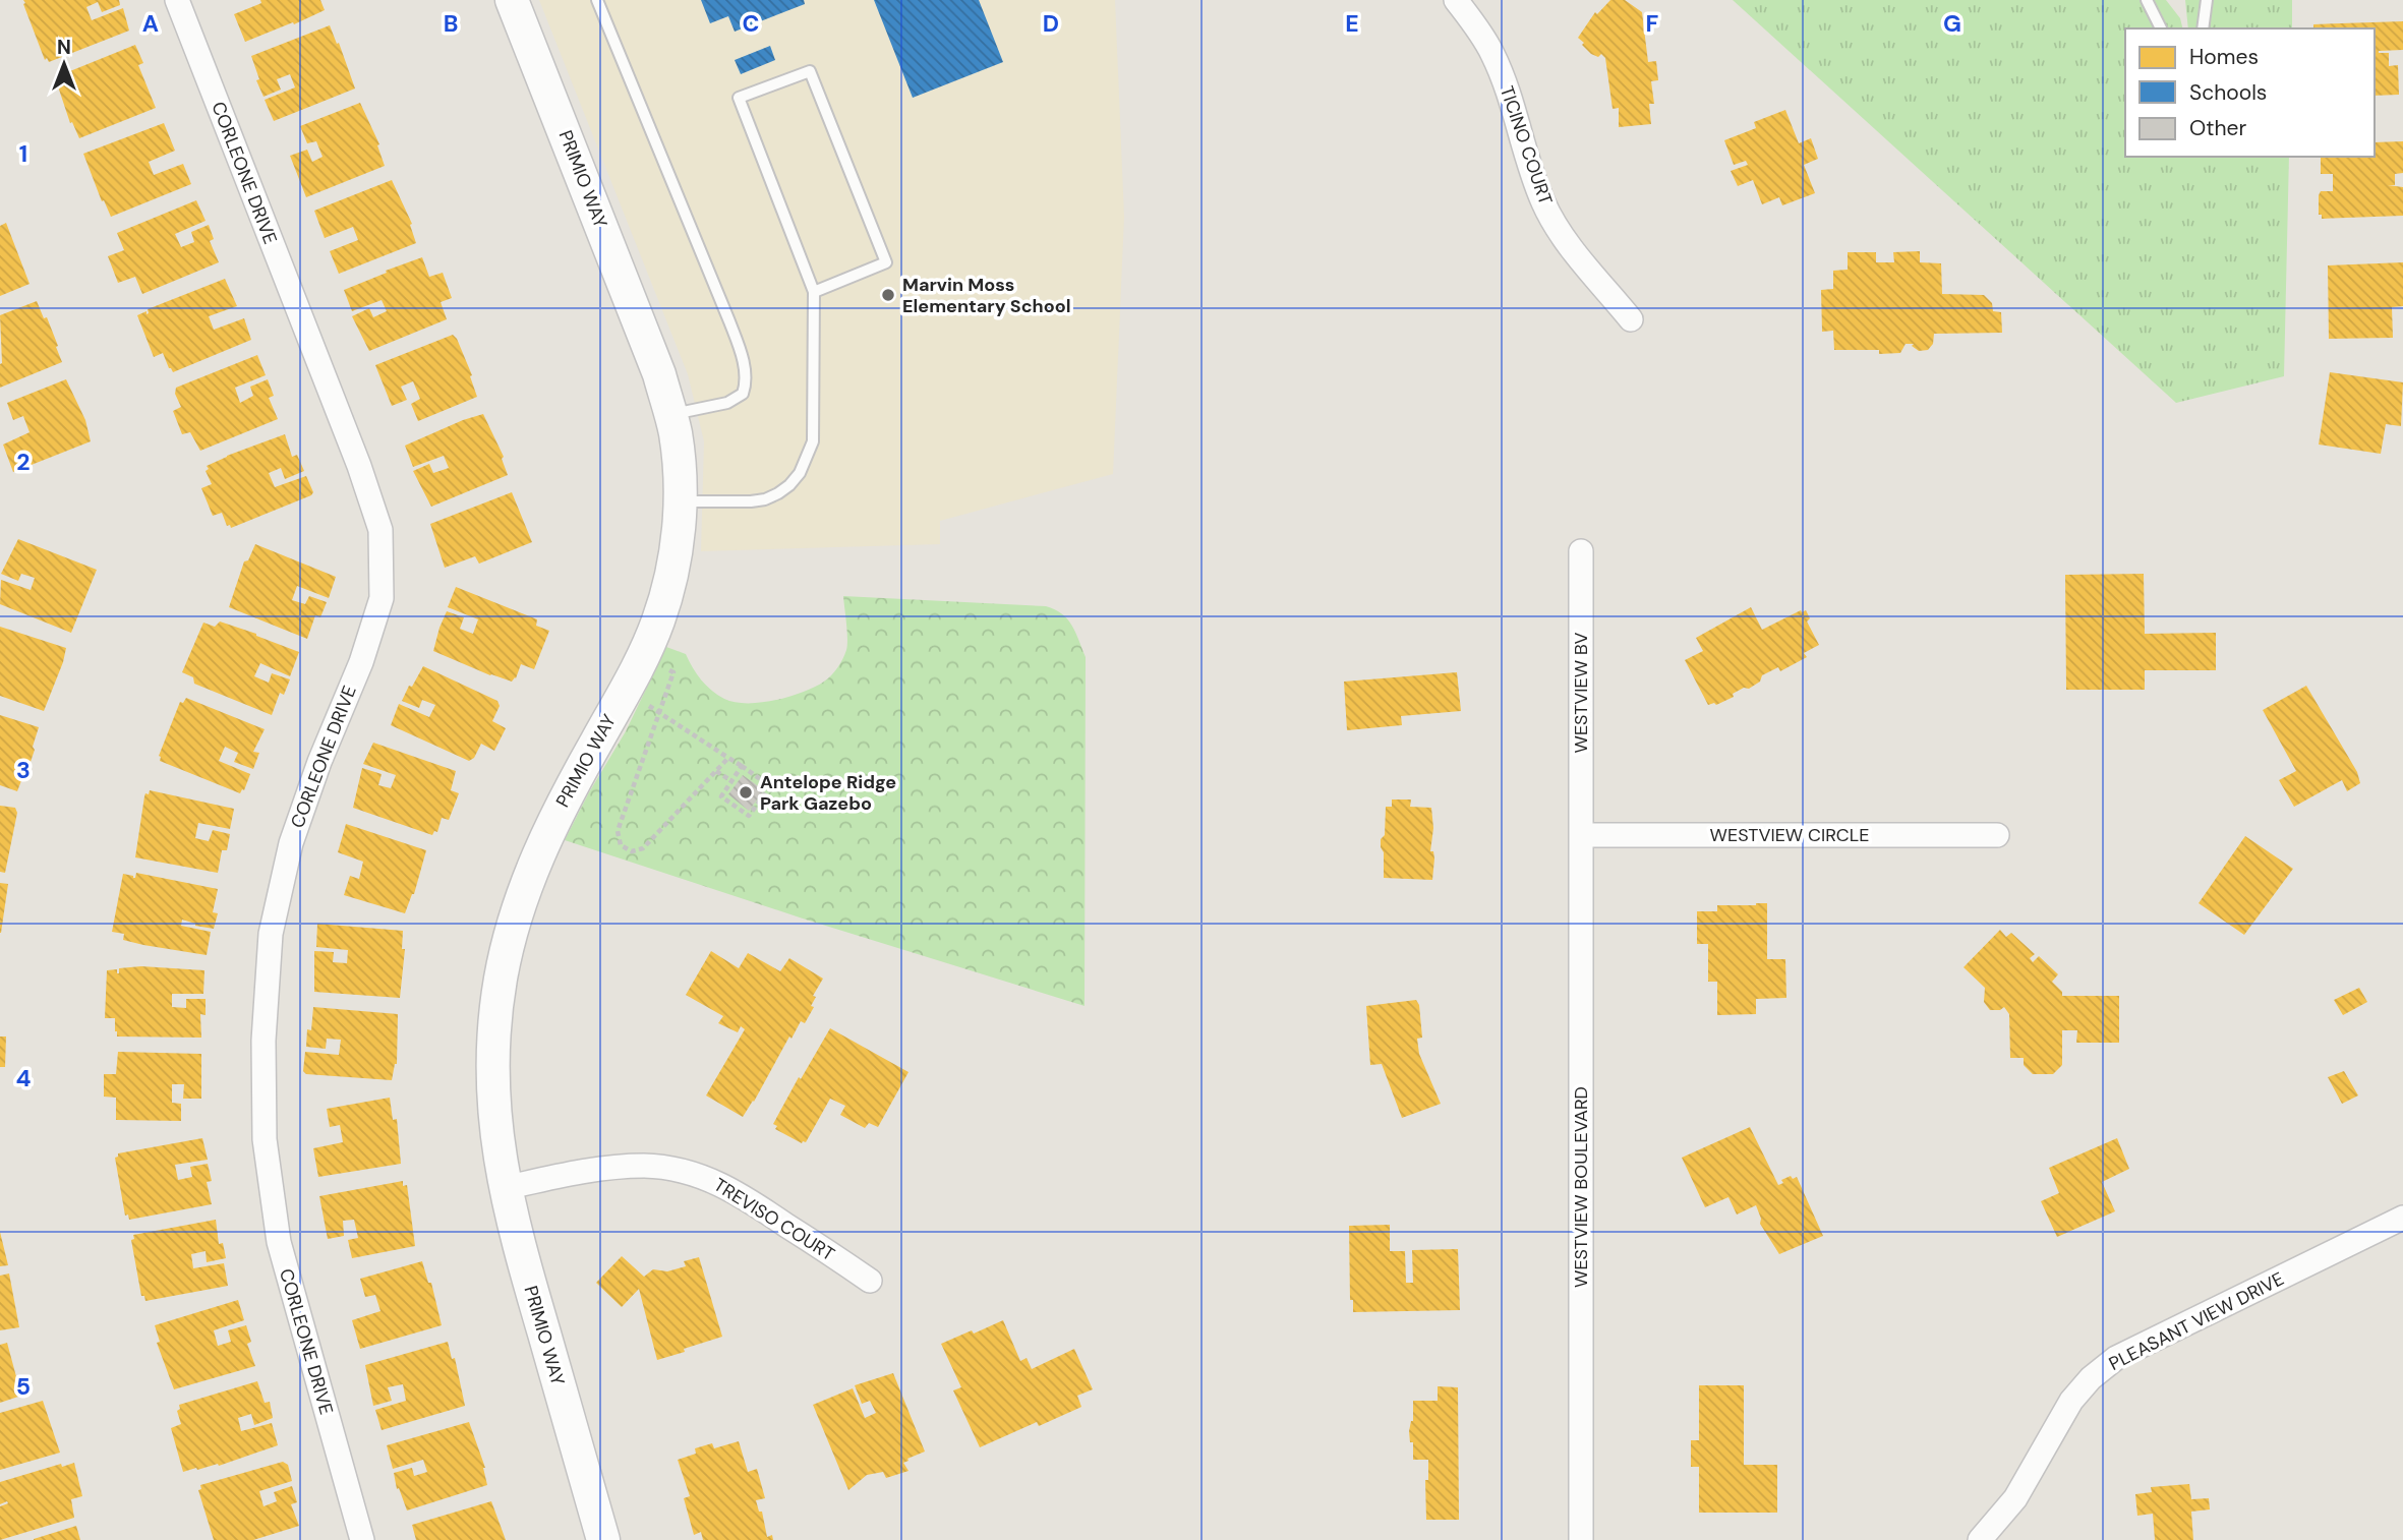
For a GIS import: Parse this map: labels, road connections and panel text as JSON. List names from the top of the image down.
{
  "streets": {
    "street": [
      "TICINO COURT",
      "CORLEONE DRIVE",
      "PRIMIO WAY",
      "WESTVIEW BV",
      "WESTVIEW CIRCLE",
      "WESTVIEW BOULEVARD",
      "TREVISO COURT",
      "PLEASANT VIEW DRIVE"
    ]
  },
  "crossings": [
    ["PRIMIO WAY", "TREVISO COURT"],
    ["WESTVIEW BV", "WESTVIEW CIRCLE"],
    ["WESTVIEW BV", "WESTVIEW BOULEVARD"],
    ["WESTVIEW CIRCLE", "WESTVIEW BOULEVARD"]
  ],
  "places": ["Marvin Moss Elementary School", "Antelope Ridge Park Gazebo"],
  "legend": ["Homes", "Schools", "Other"],
  "north": "top",
  "grid": {
    "columns": [
      "A",
      "B",
      "C",
      "D",
      "E",
      "F",
      "G"
    ],
    "rows": [
      "1",
      "2",
      "3",
      "4",
      "5"
    ]
  }
}
